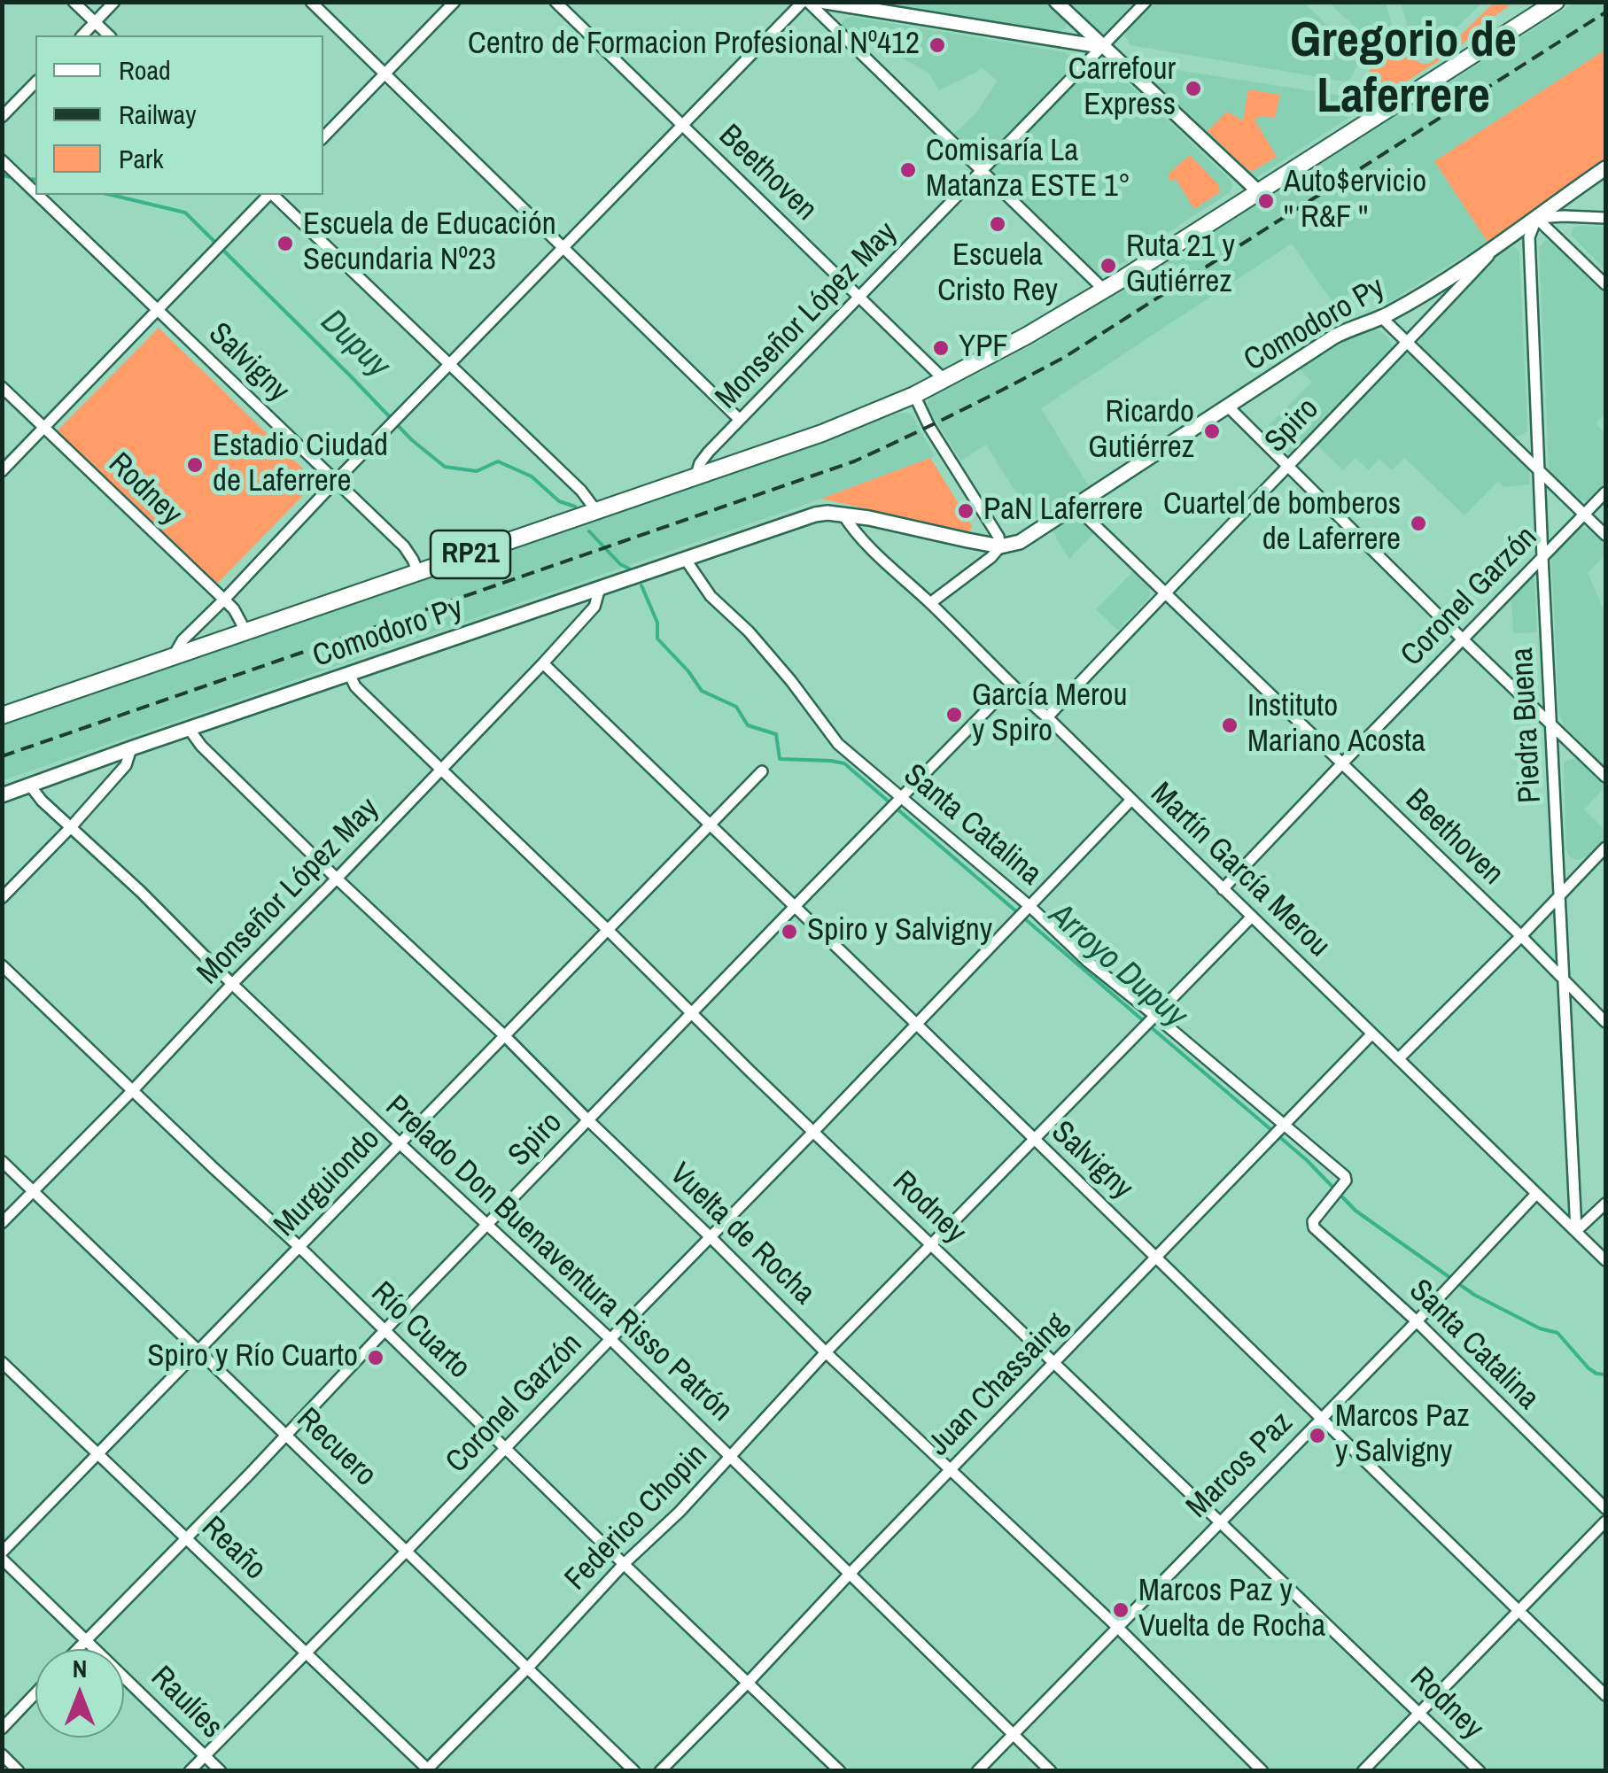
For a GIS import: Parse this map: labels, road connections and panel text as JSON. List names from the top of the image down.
{
  "streets": {
    "main road": ["Comodoro Py", "RP21"],
    "street": [
      "Beethoven",
      "Monseñor López May",
      "Salvigny",
      "Spiro",
      "Rodney",
      "Coronel Garzón",
      "Piedra Buena",
      "Santa Catalina",
      "Martín García Merou",
      "Murguiondo",
      "Vuelta de Rocha",
      "Prelado Don Buenaventura Risso Patrón",
      "Río Cuarto",
      "Juan Chassaing",
      "Recuero",
      "Marcos Paz",
      "Federico Chopin",
      "Reaño",
      "Raulíes"
    ]
  },
  "crossings": [
    ["Beethoven", "Monseñor López May"],
    ["Beethoven", "Comodoro Py"],
    ["Beethoven", "Spiro"],
    ["Beethoven", "RP21"],
    ["Beethoven", "Coronel Garzón"],
    ["Beethoven", "Piedra Buena"],
    ["Monseñor López May", "Comodoro Py"],
    ["Monseñor López May", "Salvigny"],
    ["Monseñor López May", "Rodney"],
    ["Monseñor López May", "RP21"],
    ["Monseñor López May", "Vuelta de Rocha"],
    ["Monseñor López May", "Prelado Don Buenaventura Risso Patrón"],
    ["Monseñor López May", "Río Cuarto"],
    ["Monseñor López May", "Recuero"],
    ["Comodoro Py", "Spiro"],
    ["Comodoro Py", "Rodney"],
    ["Comodoro Py", "Piedra Buena"],
    ["Comodoro Py", "Santa Catalina"],
    ["Comodoro Py", "Martín García Merou"],
    ["Comodoro Py", "Vuelta de Rocha"],
    ["Comodoro Py", "Prelado Don Buenaventura Risso Patrón"],
    ["Salvigny", "Spiro"],
    ["Salvigny", "RP21"],
    ["Salvigny", "Coronel Garzón"],
    ["Salvigny", "Murguiondo"],
    ["Salvigny", "Juan Chassaing"],
    ["Salvigny", "Marcos Paz"],
    ["Salvigny", "Federico Chopin"],
    ["Spiro", "Rodney"],
    ["Spiro", "Santa Catalina"],
    ["Spiro", "Martín García Merou"],
    ["Spiro", "Vuelta de Rocha"],
    ["Spiro", "Prelado Don Buenaventura Risso Patrón"],
    ["Spiro", "Río Cuarto"],
    ["Spiro", "Recuero"],
    ["Spiro", "Reaño"],
    ["Spiro", "Raulíes"],
    ["Rodney", "RP21"],
    ["Rodney", "Coronel Garzón"],
    ["Rodney", "Murguiondo"],
    ["Rodney", "Juan Chassaing"],
    ["Rodney", "Marcos Paz"],
    ["Rodney", "Federico Chopin"],
    ["Coronel Garzón", "Piedra Buena"],
    ["Coronel Garzón", "Santa Catalina"],
    ["Coronel Garzón", "Martín García Merou"],
    ["Coronel Garzón", "Vuelta de Rocha"],
    ["Coronel Garzón", "Prelado Don Buenaventura Risso Patrón"],
    ["Coronel Garzón", "Río Cuarto"],
    ["Coronel Garzón", "Recuero"],
    ["Coronel Garzón", "Reaño"],
    ["Coronel Garzón", "Raulíes"],
    ["Piedra Buena", "Martín García Merou"],
    ["Santa Catalina", "Juan Chassaing"],
    ["Santa Catalina", "Marcos Paz"],
    ["Santa Catalina", "Federico Chopin"],
    ["Martín García Merou", "Juan Chassaing"],
    ["Martín García Merou", "Marcos Paz"],
    ["Martín García Merou", "Federico Chopin"],
    ["Murguiondo", "Vuelta de Rocha"],
    ["Murguiondo", "Prelado Don Buenaventura Risso Patrón"],
    ["Murguiondo", "Río Cuarto"],
    ["Murguiondo", "Recuero"],
    ["Murguiondo", "Reaño"],
    ["Murguiondo", "Raulíes"],
    ["Vuelta de Rocha", "Juan Chassaing"],
    ["Vuelta de Rocha", "Marcos Paz"],
    ["Vuelta de Rocha", "Federico Chopin"],
    ["Prelado Don Buenaventura Risso Patrón", "Juan Chassaing"],
    ["Prelado Don Buenaventura Risso Patrón", "Marcos Paz"],
    ["Prelado Don Buenaventura Risso Patrón", "Federico Chopin"],
    ["Río Cuarto", "Juan Chassaing"],
    ["Río Cuarto", "Federico Chopin"],
    ["Recuero", "Federico Chopin"],
    ["Federico Chopin", "Reaño"]
  ],
  "districts": ["Gregorio de Laferrere"],
  "water": ["Dupuy", "Arroyo Dupuy"],
  "places": [
    "Centro de Formacion Profesional Nº412",
    "Carrefour Express",
    "Comisaría La Matanza ESTE 1°",
    "Auto$ervicio '' R&F ''",
    "Escuela Cristo Rey",
    "Escuela de Educación Secundaria Nº23",
    "Ruta 21 y Gutiérrez",
    "YPF",
    "Ricardo Gutiérrez",
    "Estadio Ciudad de Laferrere",
    "PaN Laferrere",
    "Cuartel de bomberos de Laferrere",
    "García Merou y Spiro",
    "Instituto Mariano Acosta",
    "Spiro y Salvigny",
    "Spiro y Río Cuarto",
    "Marcos Paz y Salvigny",
    "Marcos Paz y Vuelta de Rocha"
  ],
  "legend": ["Road", "Railway", "Park"],
  "north": "top"
}
